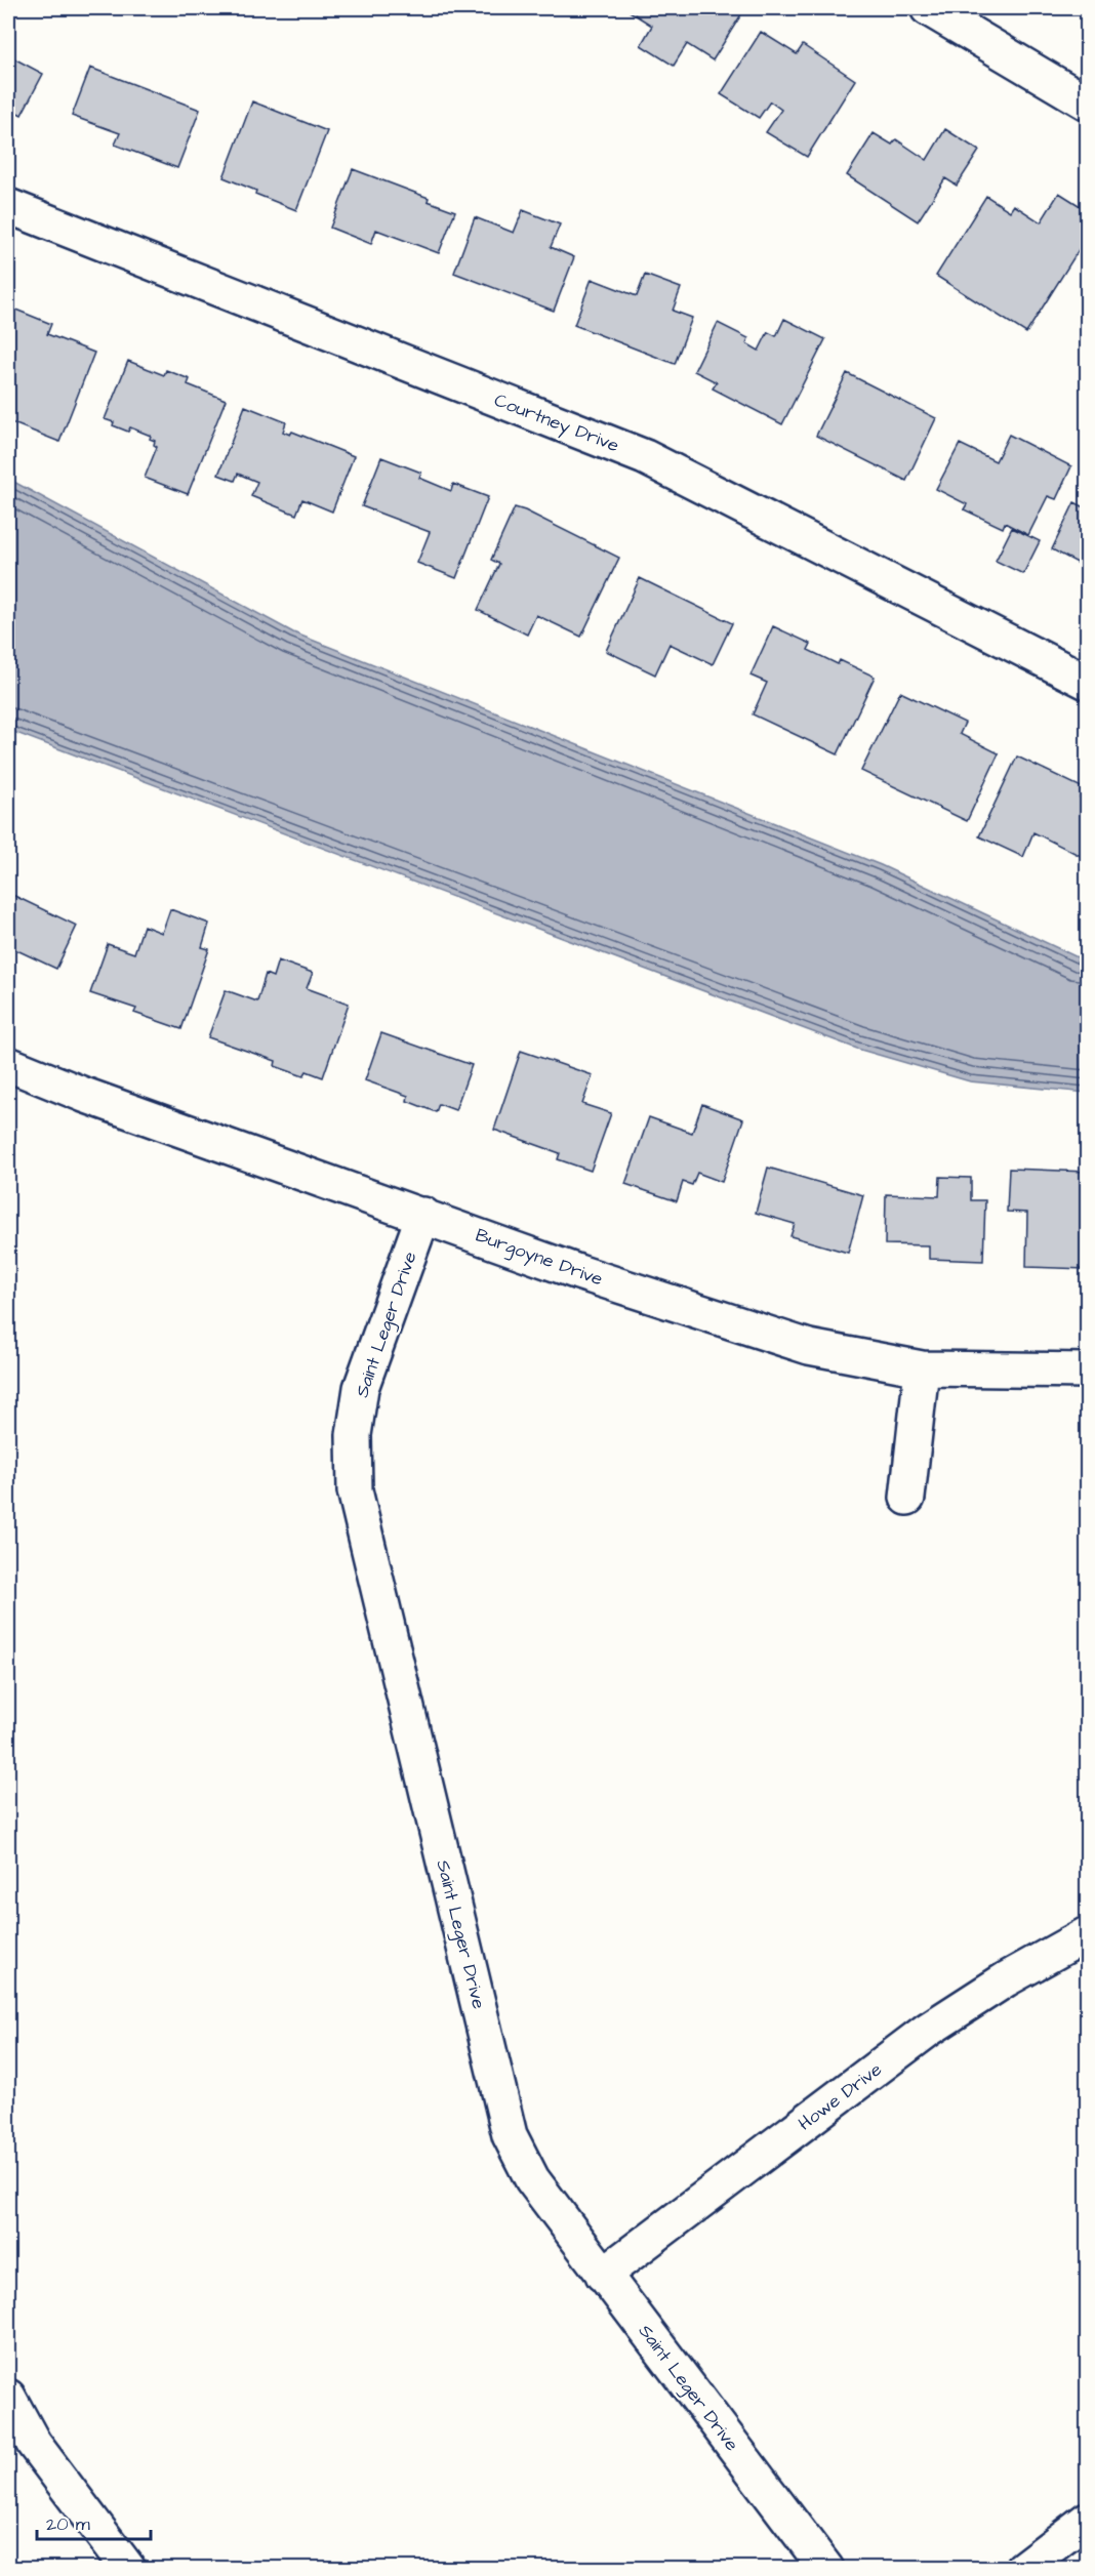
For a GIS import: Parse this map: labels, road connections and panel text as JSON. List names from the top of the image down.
{
  "streets": {
    "street": [
      "Courtney Drive",
      "Burgoyne Drive",
      "Saint Leger Drive",
      "Howe Drive"
    ]
  },
  "crossings": [
    ["Burgoyne Drive", "Saint Leger Drive"],
    ["Saint Leger Drive", "Howe Drive"]
  ],
  "scale_bar": "20 m"
}
